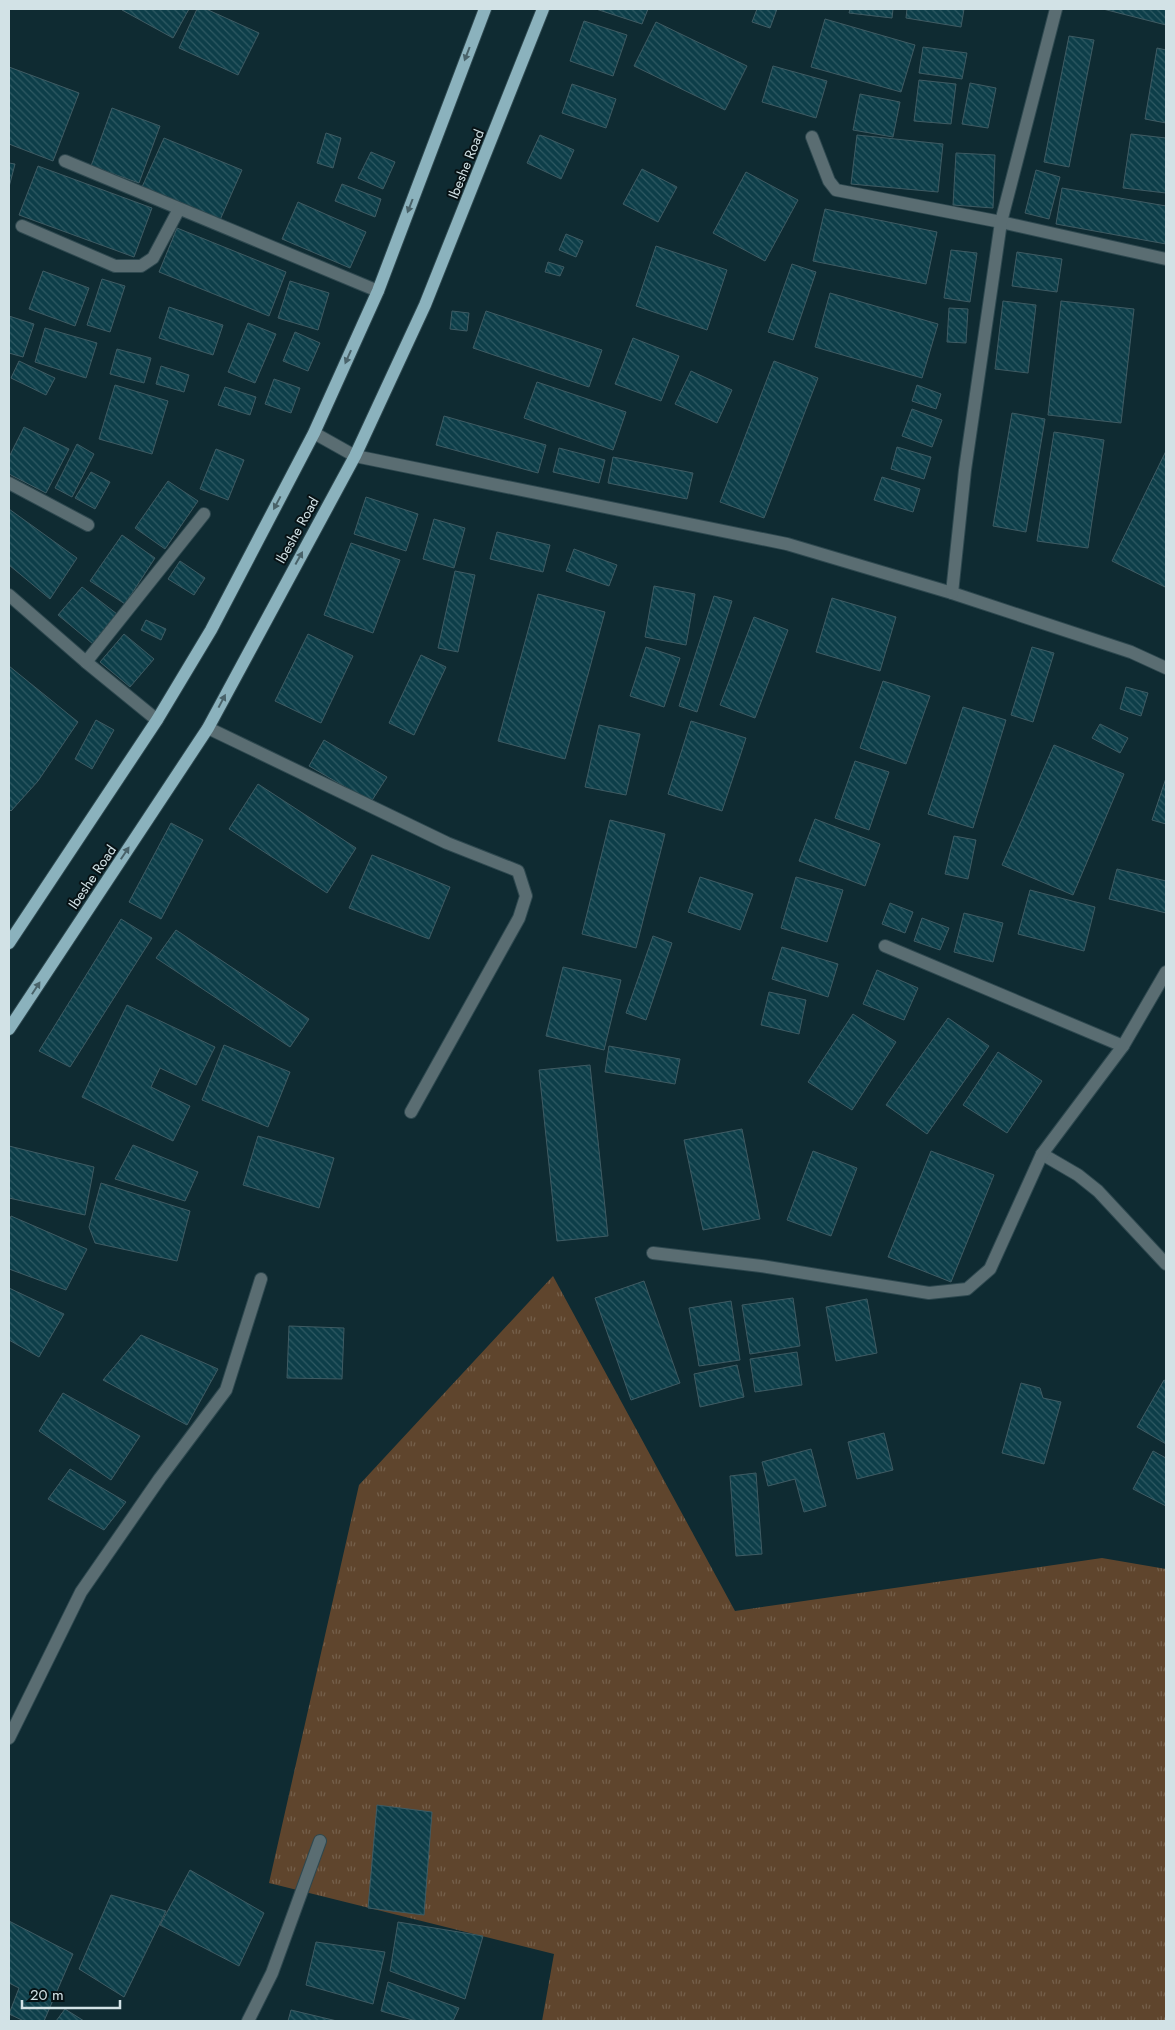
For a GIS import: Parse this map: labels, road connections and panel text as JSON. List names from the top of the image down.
{
  "streets": {
    "main road": ["Ibeshe Road"]
  },
  "scale_bar": "20 m"
}
